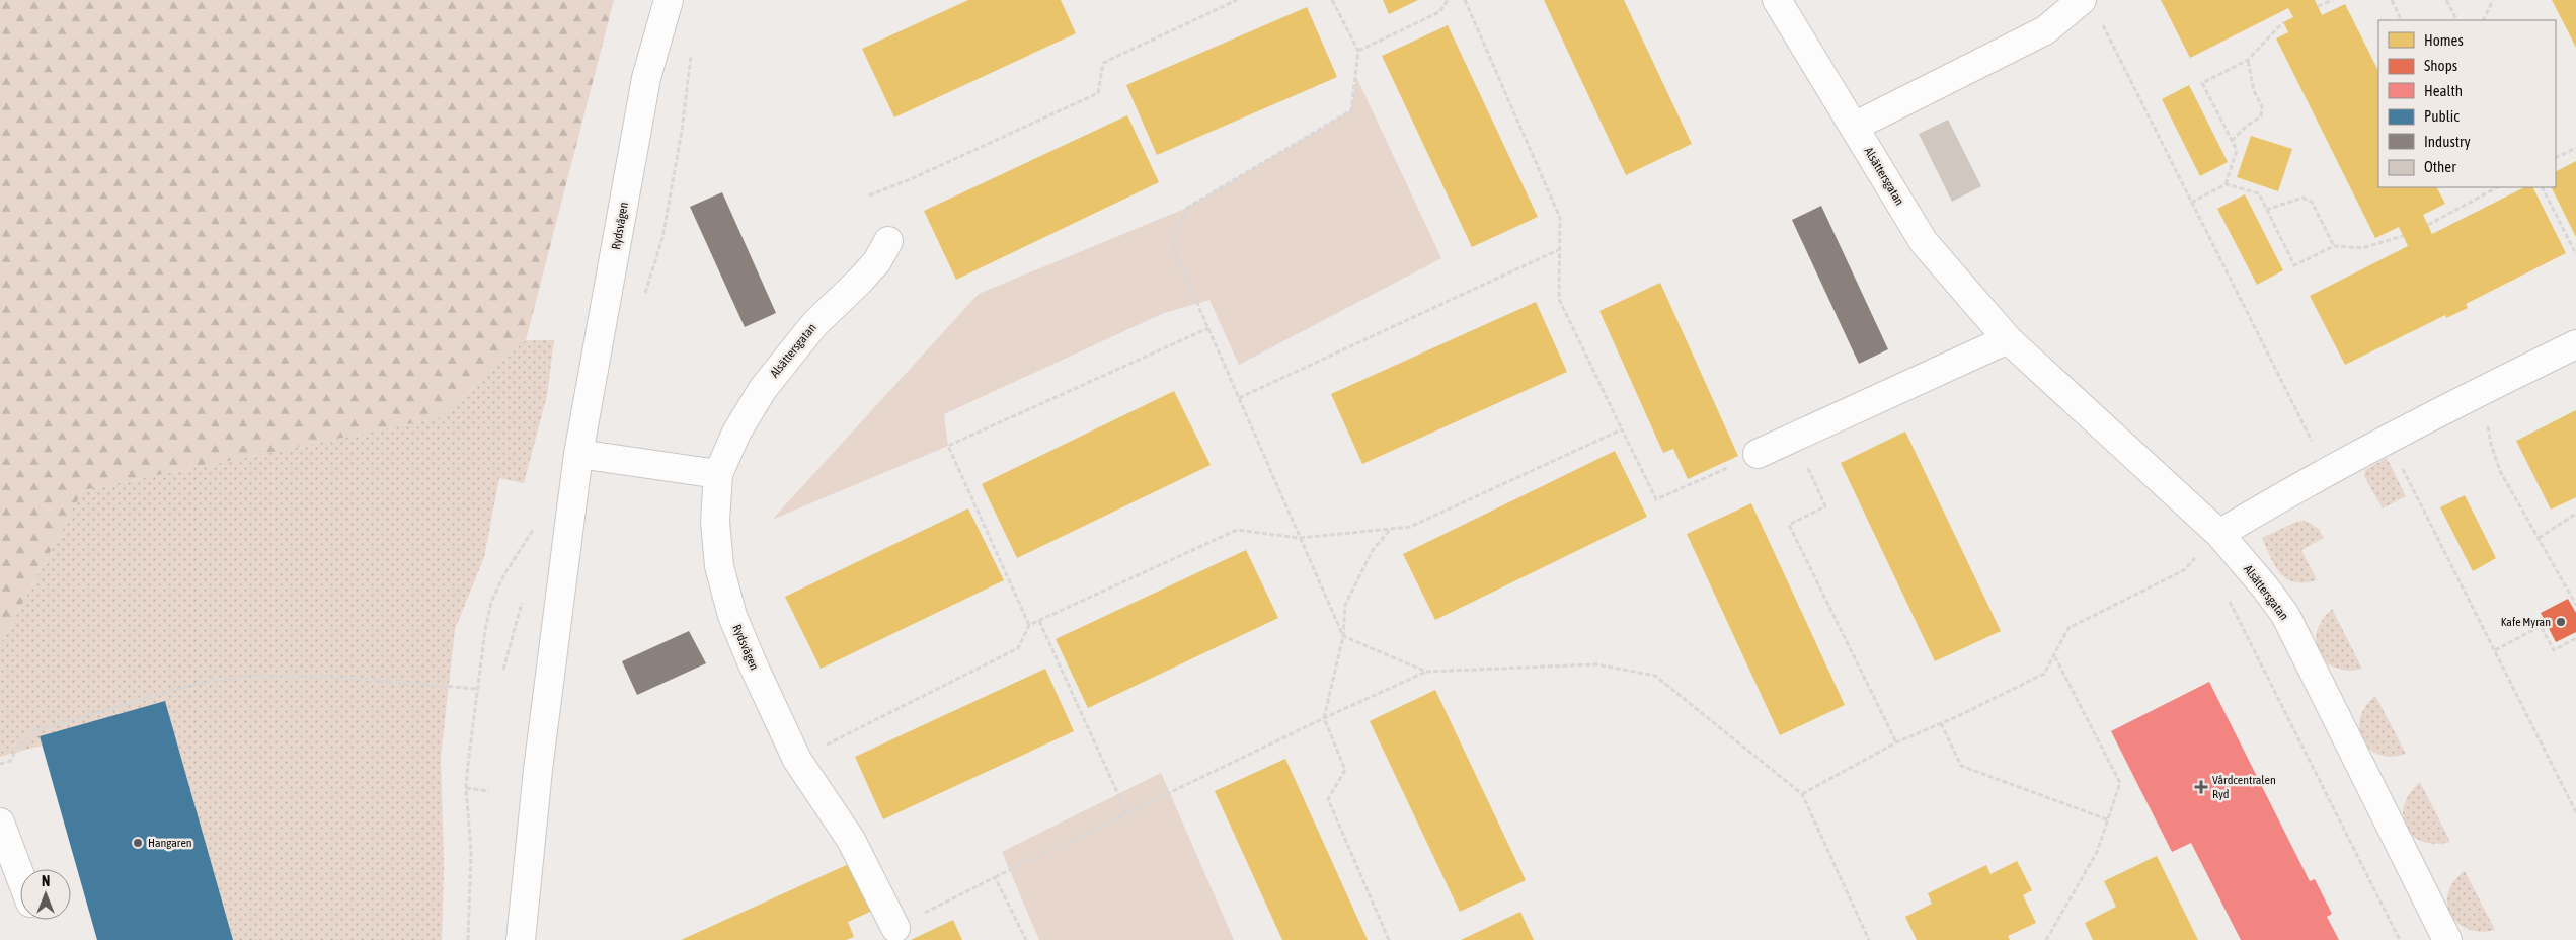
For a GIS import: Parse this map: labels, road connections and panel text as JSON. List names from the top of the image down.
{
  "streets": {
    "street": ["Alsättersgatan", "Rydsvägen"]
  },
  "crossings": [
    ["Alsättersgatan", "Rydsvägen"]
  ],
  "places": {
    "other": ["Kafe Myran", "Hangaren"],
    "health": ["Vårdcentralen Ryd"]
  },
  "legend": [
    "Homes",
    "Shops",
    "Health",
    "Public",
    "Industry",
    "Other"
  ],
  "north": "top"
}
